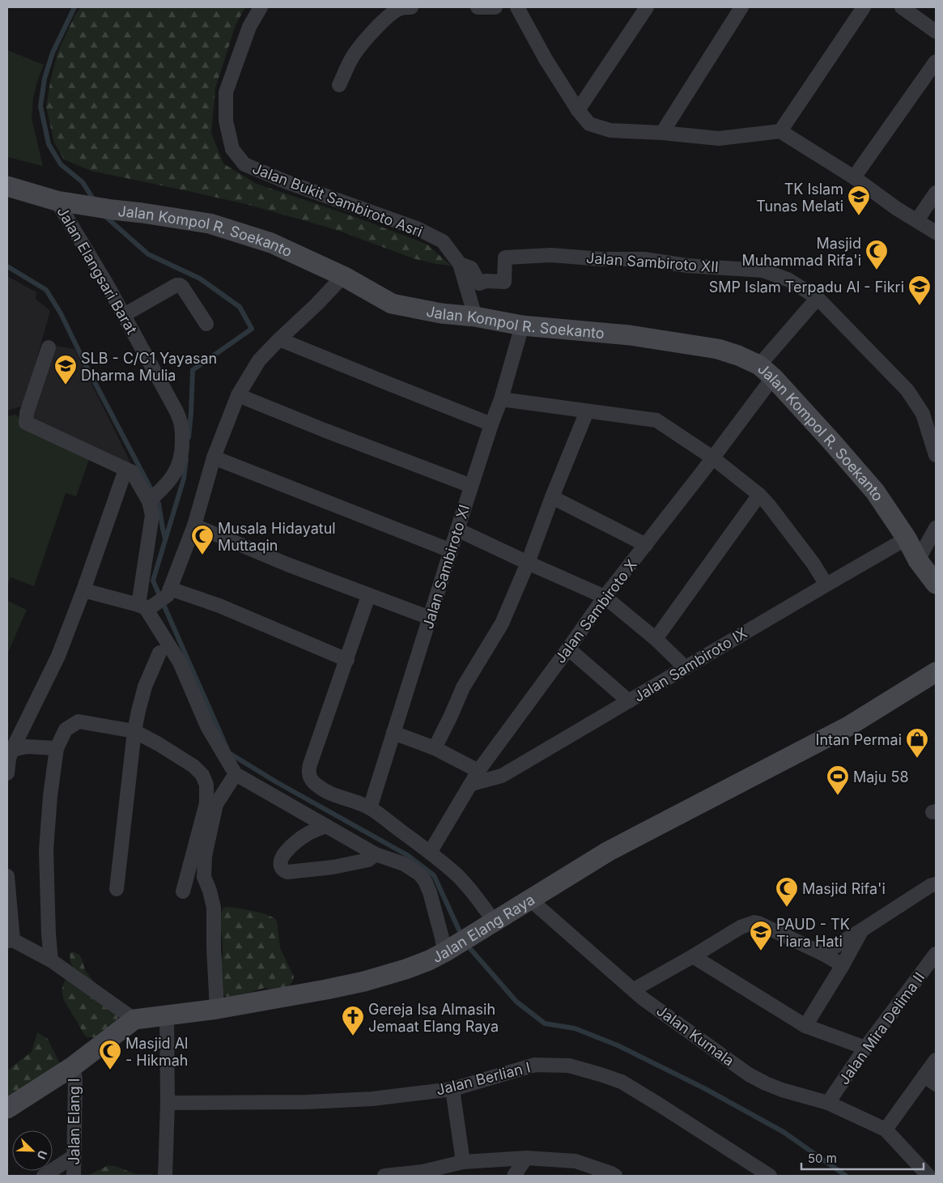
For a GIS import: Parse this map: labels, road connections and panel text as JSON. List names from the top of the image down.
{
  "streets": {
    "main road": ["Jalan Kompol R. Soekanto", "Jalan Elang Raya"],
    "street": [
      "Jalan Bukit Sambiroto Asri",
      "Jalan Sambiroto XII",
      "Jalan Elangsari Barat",
      "Jalan Sambiroto XI",
      "Jalan Sambiroto X",
      "Jalan Sambiroto IX",
      "Jalan Mira Delima II",
      "Jalan Kumala",
      "Jalan Berlian I",
      "Jalan Elang I"
    ]
  },
  "crossings": [
    ["Jalan Bukit Sambiroto Asri", "Jalan Kompol R. Soekanto"],
    ["Jalan Bukit Sambiroto Asri", "Jalan Sambiroto XII"],
    ["Jalan Kompol R. Soekanto", "Jalan Elangsari Barat"],
    ["Jalan Kompol R. Soekanto", "Jalan Sambiroto XI"],
    ["Jalan Kompol R. Soekanto", "Jalan Sambiroto X"],
    ["Jalan Kompol R. Soekanto", "Jalan Sambiroto IX"],
    ["Jalan Sambiroto XII", "Jalan Sambiroto X"],
    ["Jalan Sambiroto X", "Jalan Sambiroto IX"],
    ["Jalan Elang Raya", "Jalan Kumala"],
    ["Jalan Elang Raya", "Jalan Elang I"],
    ["Jalan Mira Delima II", "Jalan Kumala"]
  ],
  "places": {
    "school or university": [
      "TK Islam Tunas Melati",
      "SMP Islam Terpadu Al - Fikri",
      "SLB - C/C1 Yayasan Dharma Mulia",
      "PAUD - TK Tiara Hati"
    ],
    "mosque": [
      "Masjid Muhammad Rifa'i",
      "Musala Hidayatul Muttaqin",
      "Masjid Rifa'i",
      "Masjid Al - Hikmah"
    ],
    "shop": ["Intan Permai"],
    "sports": ["Maju 58"],
    "church": ["Gereja Isa Almasih Jemaat Elang Raya"]
  },
  "scale_bar": "50 m",
  "north": "bottom right"
}
